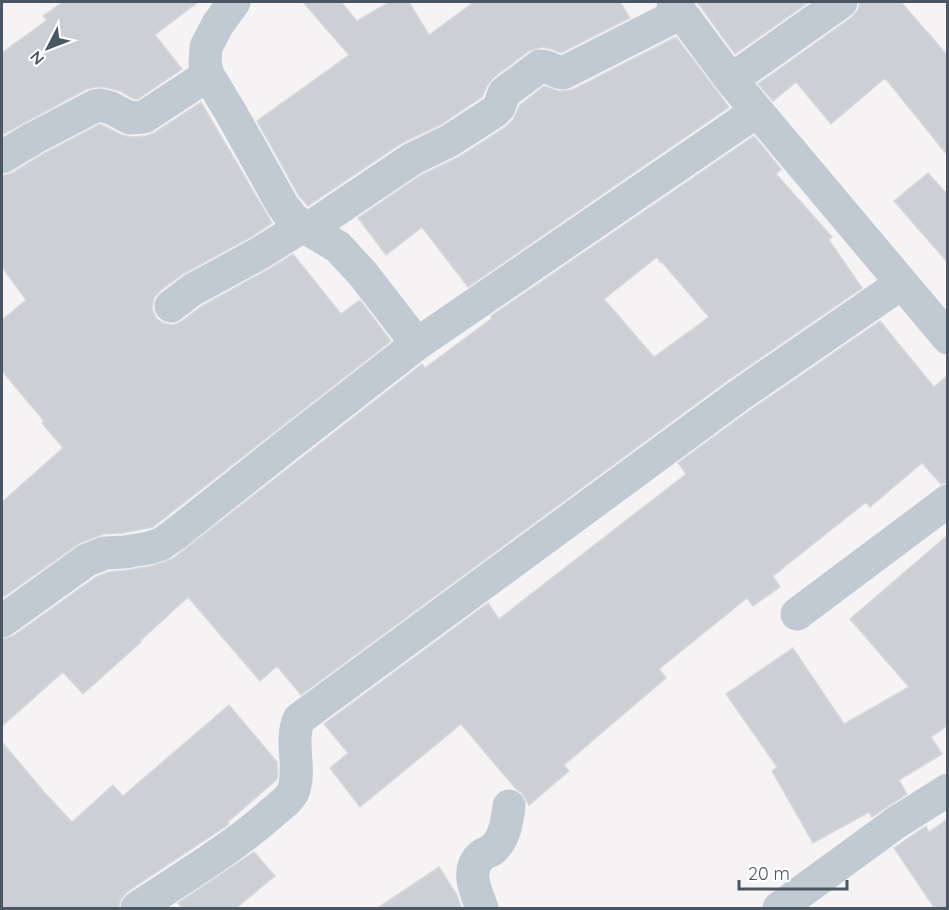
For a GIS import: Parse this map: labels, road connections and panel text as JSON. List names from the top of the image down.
{
  "scale_bar": "20 m",
  "north": "bottom left"
}
